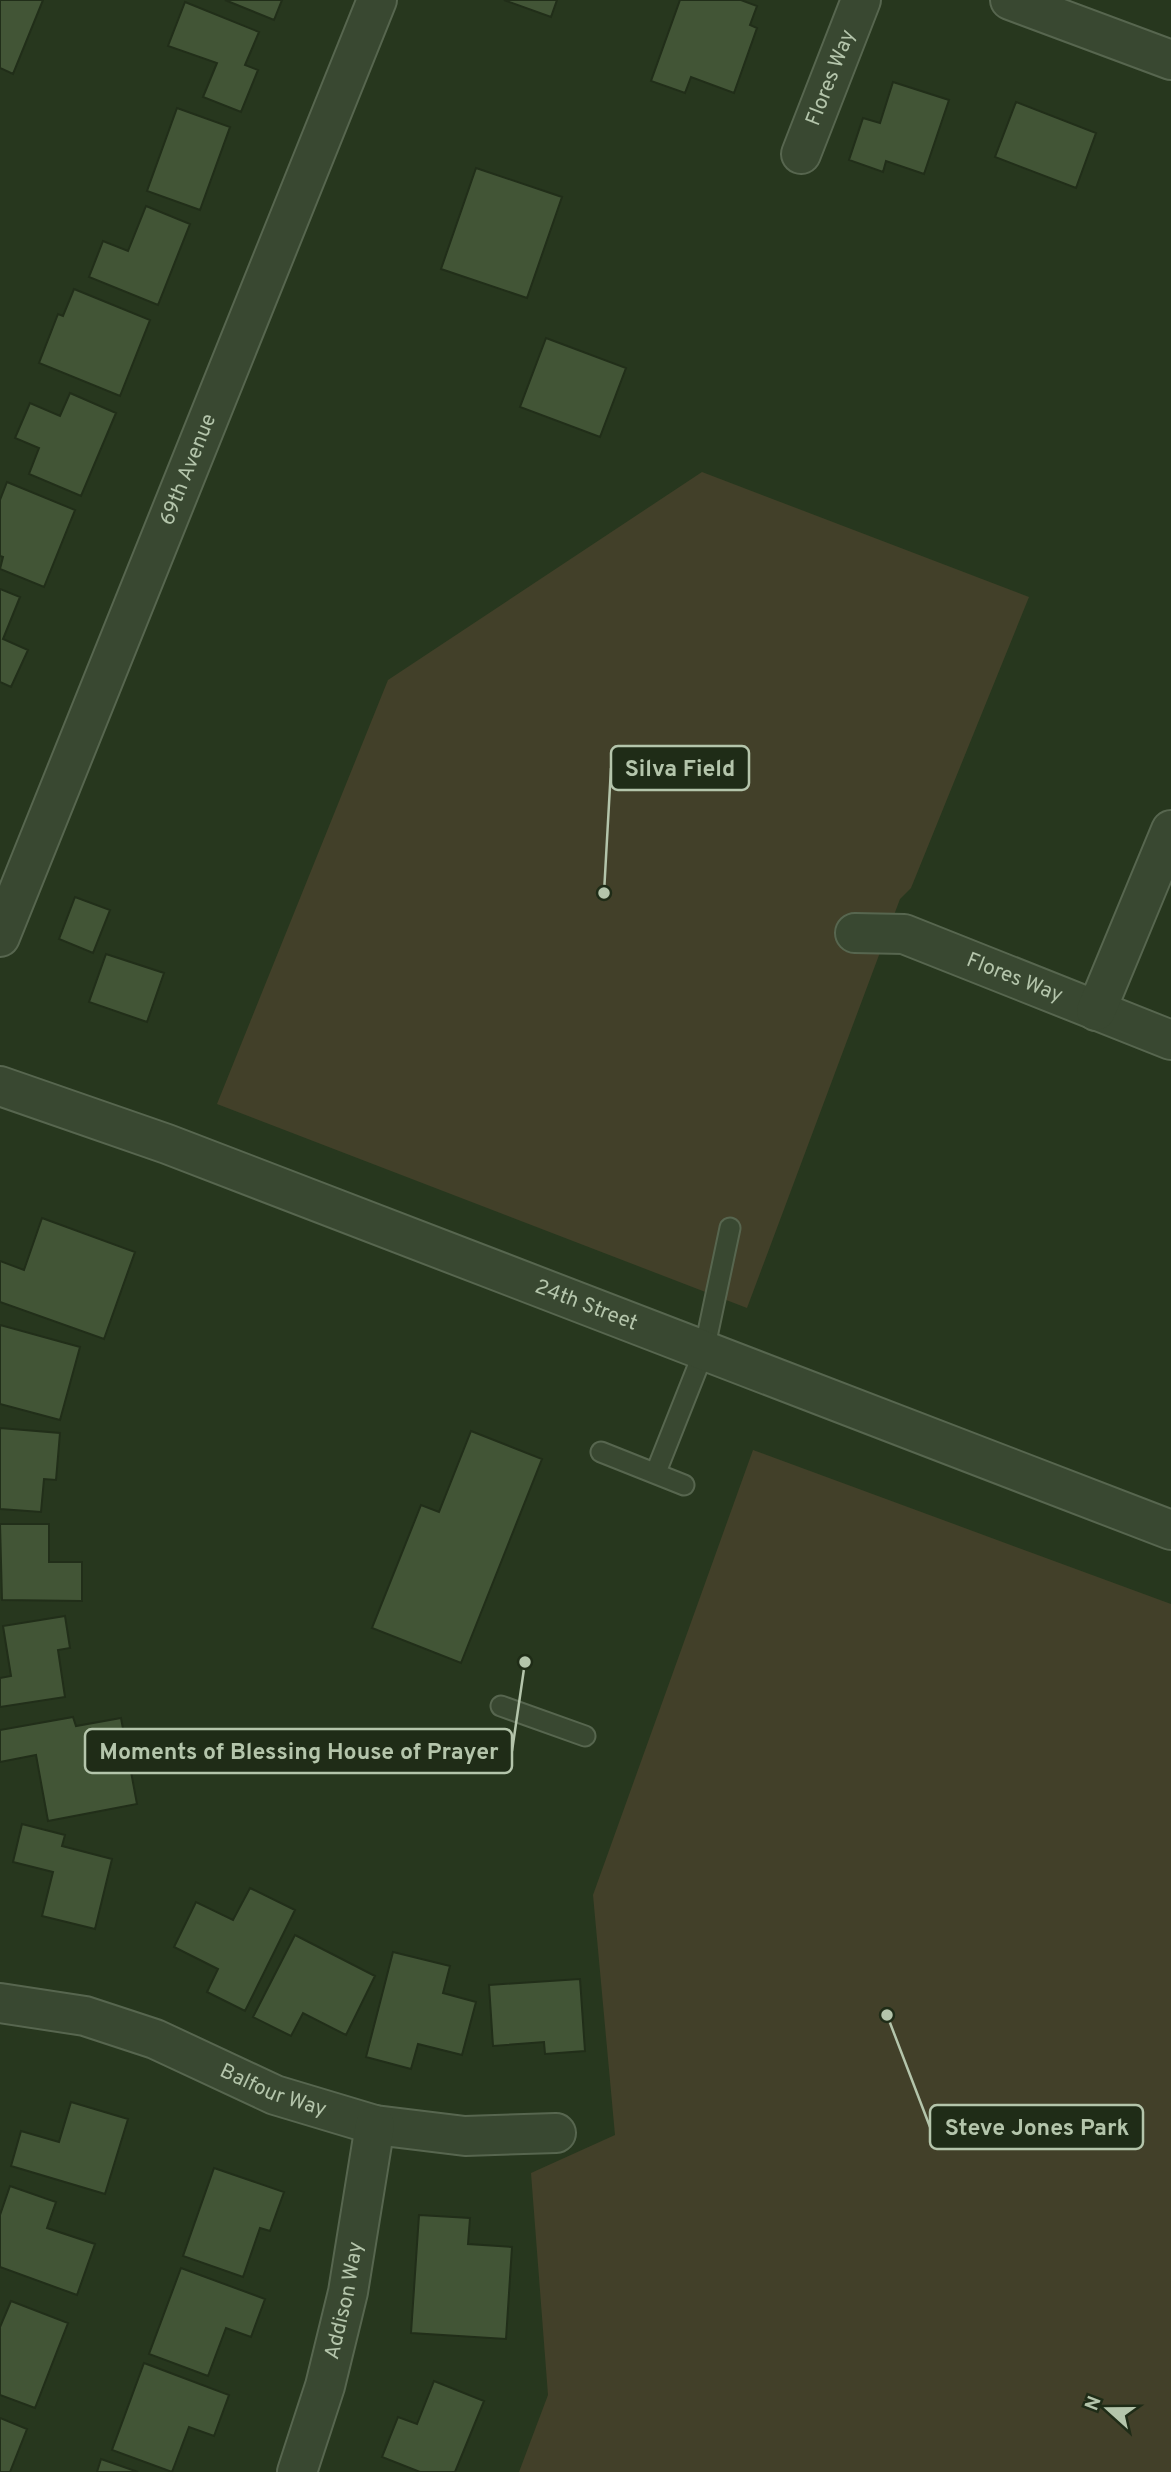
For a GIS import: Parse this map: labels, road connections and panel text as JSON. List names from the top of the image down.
{
  "streets": {
    "street": [
      "Flores Way",
      "69th Avenue",
      "24th Street",
      "Balfour Way",
      "Addison Way"
    ]
  },
  "crossings": [
    ["Balfour Way", "Addison Way"]
  ],
  "places": ["Silva Field", "Moments of Blessing House of Prayer", "Steve Jones Park"],
  "north": "left"
}
